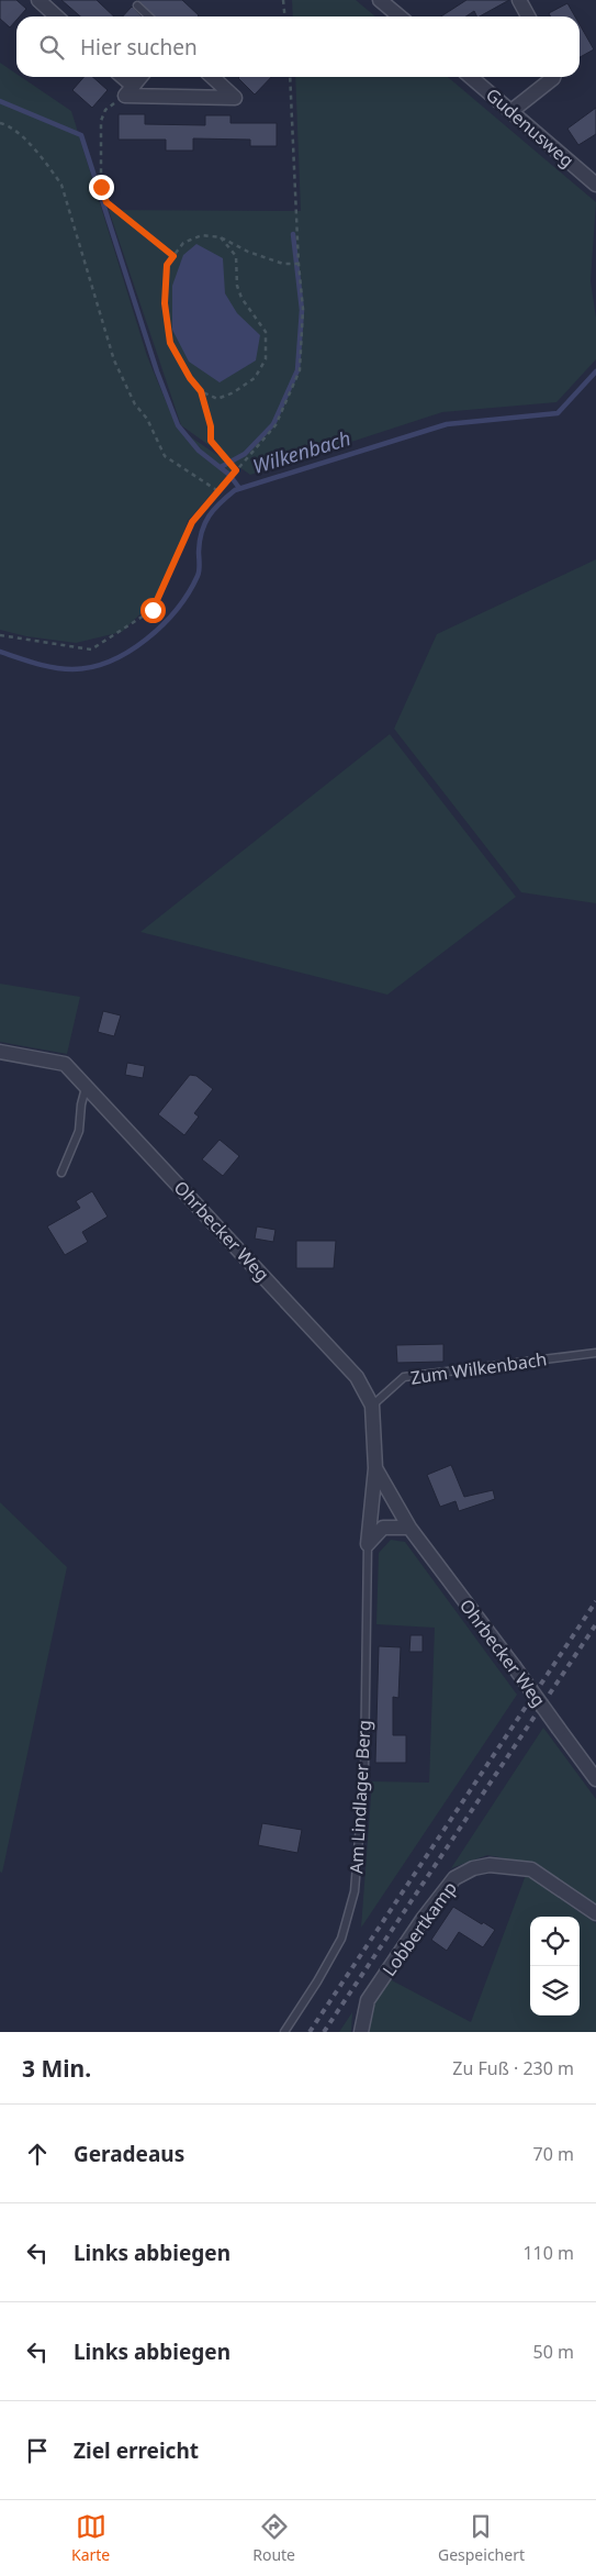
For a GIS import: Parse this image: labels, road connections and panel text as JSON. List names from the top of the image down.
{
  "streets": {
    "street": ["Gudenusweg", "Ohrbecker Weg", "Lobbertkamp"],
    "lane": ["Zum Wilkenbach", "Am Lindlager Berg"]
  },
  "crossings": [
    ["Ohrbecker Weg", "Zum Wilkenbach"],
    ["Ohrbecker Weg", "Am Lindlager Berg"]
  ],
  "water": ["Wilkenbach"],
  "page": {
    "search": "Hier suchen",
    "heading": ["3 Min.", "Zu Fuß · 230 m"],
    "list": [
      ["Geradeaus", "70 m"],
      ["Links abbiegen", "110 m"],
      ["Links abbiegen", "50 m"],
      "Ziel erreicht"
    ],
    "nav": ["Karte", "Route", "Gespeichert"]
  }
}
